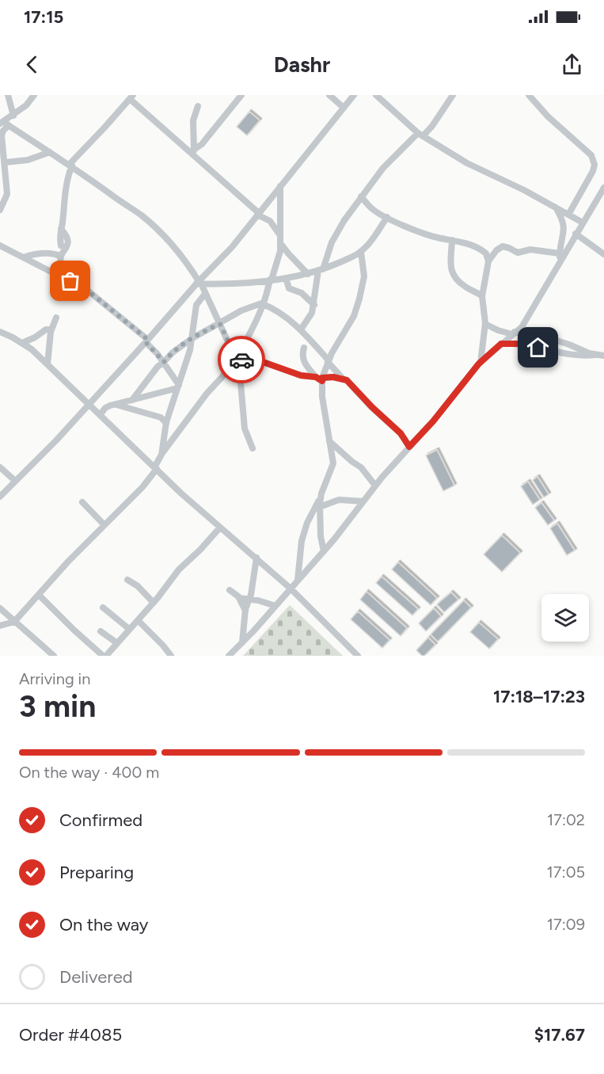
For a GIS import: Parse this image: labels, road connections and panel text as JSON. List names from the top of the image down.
{
  "page": {
    "status": "17:15",
    "header": "Dashr",
    "heading": ["3 min", "Arriving in", "17:18–17:23"],
    "panel": ["Order #4085", "$17.67"],
    "bar": "On the way · 400 m",
    "list": [
      ["Confirmed", "17:02"],
      ["Preparing", "17:05"],
      ["On the way", "17:09"],
      "Delivered"
    ]
  }
}
